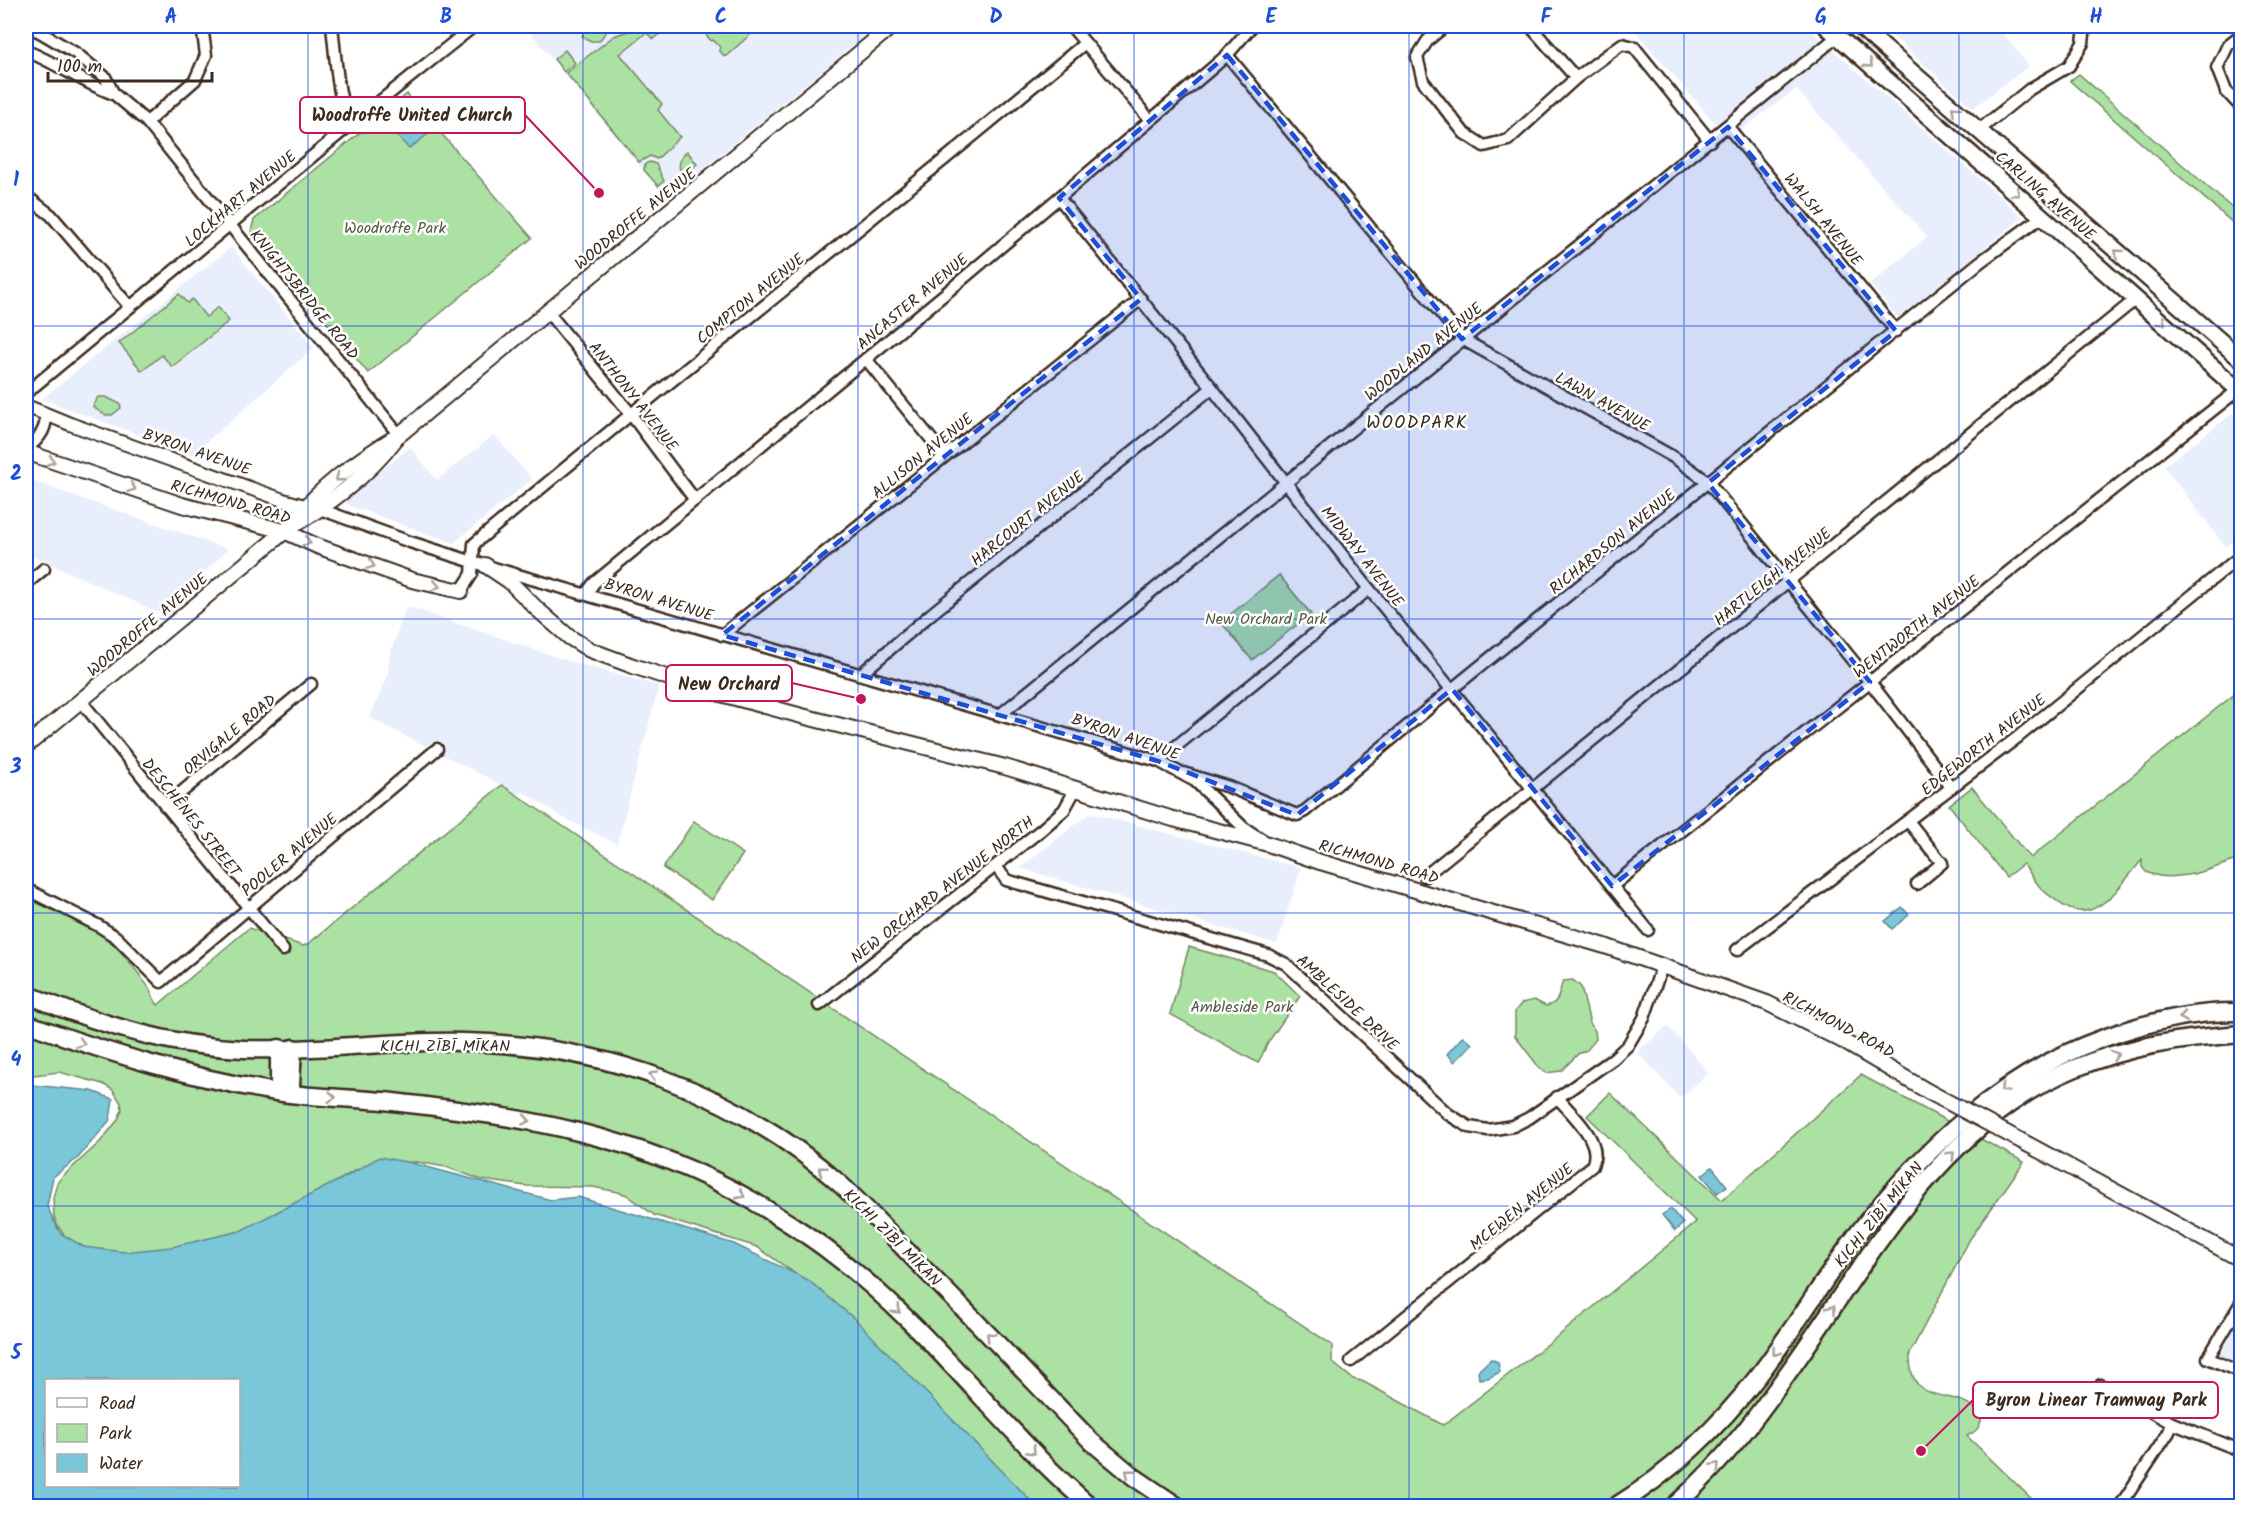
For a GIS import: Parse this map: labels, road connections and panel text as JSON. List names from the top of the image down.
{
  "streets": {
    "highway": ["KICHI ZĪBĪ MĪKAN"],
    "main road": ["CARLING AVENUE", "WOODROFFE AVENUE", "RICHMOND ROAD"],
    "street": [
      "LOCKHART AVENUE",
      "WALSH AVENUE",
      "KNIGHTSBRIDGE ROAD",
      "COMPTON AVENUE",
      "ANCASTER AVENUE",
      "WOODLAND AVENUE",
      "ANTHONY AVENUE",
      "LAWN AVENUE",
      "BYRON AVENUE",
      "ALLISON AVENUE",
      "HARCOURT AVENUE",
      "RICHARDSON AVENUE",
      "MIDWAY AVENUE",
      "HARTLEIGH AVENUE",
      "WENTWORTH AVENUE",
      "ORVIGALE ROAD",
      "EDGEWORTH AVENUE",
      "DESCHÊNES STREET",
      "POOLER AVENUE",
      "NEW ORCHARD AVENUE NORTH",
      "AMBLESIDE DRIVE",
      "MCEWEN AVENUE"
    ]
  },
  "crossings": [
    ["CARLING AVENUE", "WOODLAND AVENUE"],
    ["CARLING AVENUE", "RICHARDSON AVENUE"],
    ["CARLING AVENUE", "HARTLEIGH AVENUE"],
    ["CARLING AVENUE", "WENTWORTH AVENUE"],
    ["LOCKHART AVENUE", "KNIGHTSBRIDGE ROAD"],
    ["WOODROFFE AVENUE", "KNIGHTSBRIDGE ROAD"],
    ["WOODROFFE AVENUE", "ANTHONY AVENUE"],
    ["WOODROFFE AVENUE", "BYRON AVENUE"],
    ["WOODROFFE AVENUE", "RICHMOND ROAD"],
    ["WOODROFFE AVENUE", "DESCHÊNES STREET"],
    ["WALSH AVENUE", "WOODLAND AVENUE"],
    ["WALSH AVENUE", "RICHARDSON AVENUE"],
    ["COMPTON AVENUE", "ANTHONY AVENUE"],
    ["COMPTON AVENUE", "BYRON AVENUE"],
    ["COMPTON AVENUE", "RICHMOND ROAD"],
    ["ANCASTER AVENUE", "ANTHONY AVENUE"],
    ["ANCASTER AVENUE", "LAWN AVENUE"],
    ["ANCASTER AVENUE", "BYRON AVENUE"],
    ["ANCASTER AVENUE", "MIDWAY AVENUE"],
    ["WOODLAND AVENUE", "LAWN AVENUE"],
    ["WOODLAND AVENUE", "BYRON AVENUE"],
    ["WOODLAND AVENUE", "MIDWAY AVENUE"],
    ["LAWN AVENUE", "RICHARDSON AVENUE"],
    ["LAWN AVENUE", "HARTLEIGH AVENUE"],
    ["LAWN AVENUE", "WENTWORTH AVENUE"],
    ["LAWN AVENUE", "EDGEWORTH AVENUE"],
    ["BYRON AVENUE", "ALLISON AVENUE"],
    ["BYRON AVENUE", "RICHMOND ROAD"],
    ["BYRON AVENUE", "HARCOURT AVENUE"],
    ["BYRON AVENUE", "RICHARDSON AVENUE"],
    ["ALLISON AVENUE", "MIDWAY AVENUE"],
    ["RICHMOND ROAD", "NEW ORCHARD AVENUE NORTH"],
    ["HARCOURT AVENUE", "MIDWAY AVENUE"],
    ["RICHARDSON AVENUE", "MIDWAY AVENUE"],
    ["MIDWAY AVENUE", "HARTLEIGH AVENUE"],
    ["MIDWAY AVENUE", "WENTWORTH AVENUE"],
    ["ORVIGALE ROAD", "DESCHÊNES STREET"],
    ["DESCHÊNES STREET", "POOLER AVENUE"],
    ["NEW ORCHARD AVENUE NORTH", "AMBLESIDE DRIVE"],
    ["AMBLESIDE DRIVE", "MCEWEN AVENUE"]
  ],
  "districts": ["WOODPARK"],
  "parks": ["Woodroffe Park", "New Orchard Park", "Ambleside Park"],
  "places": ["Woodroffe United Church", "New Orchard", "Byron Linear Tramway Park"],
  "legend": ["Road", "Park", "Water"],
  "scale_bar": "100 m",
  "grid": {
    "columns": [
      "A",
      "B",
      "C",
      "D",
      "E",
      "F",
      "G",
      "H"
    ],
    "rows": [
      "1",
      "2",
      "3",
      "4",
      "5"
    ]
  }
}
